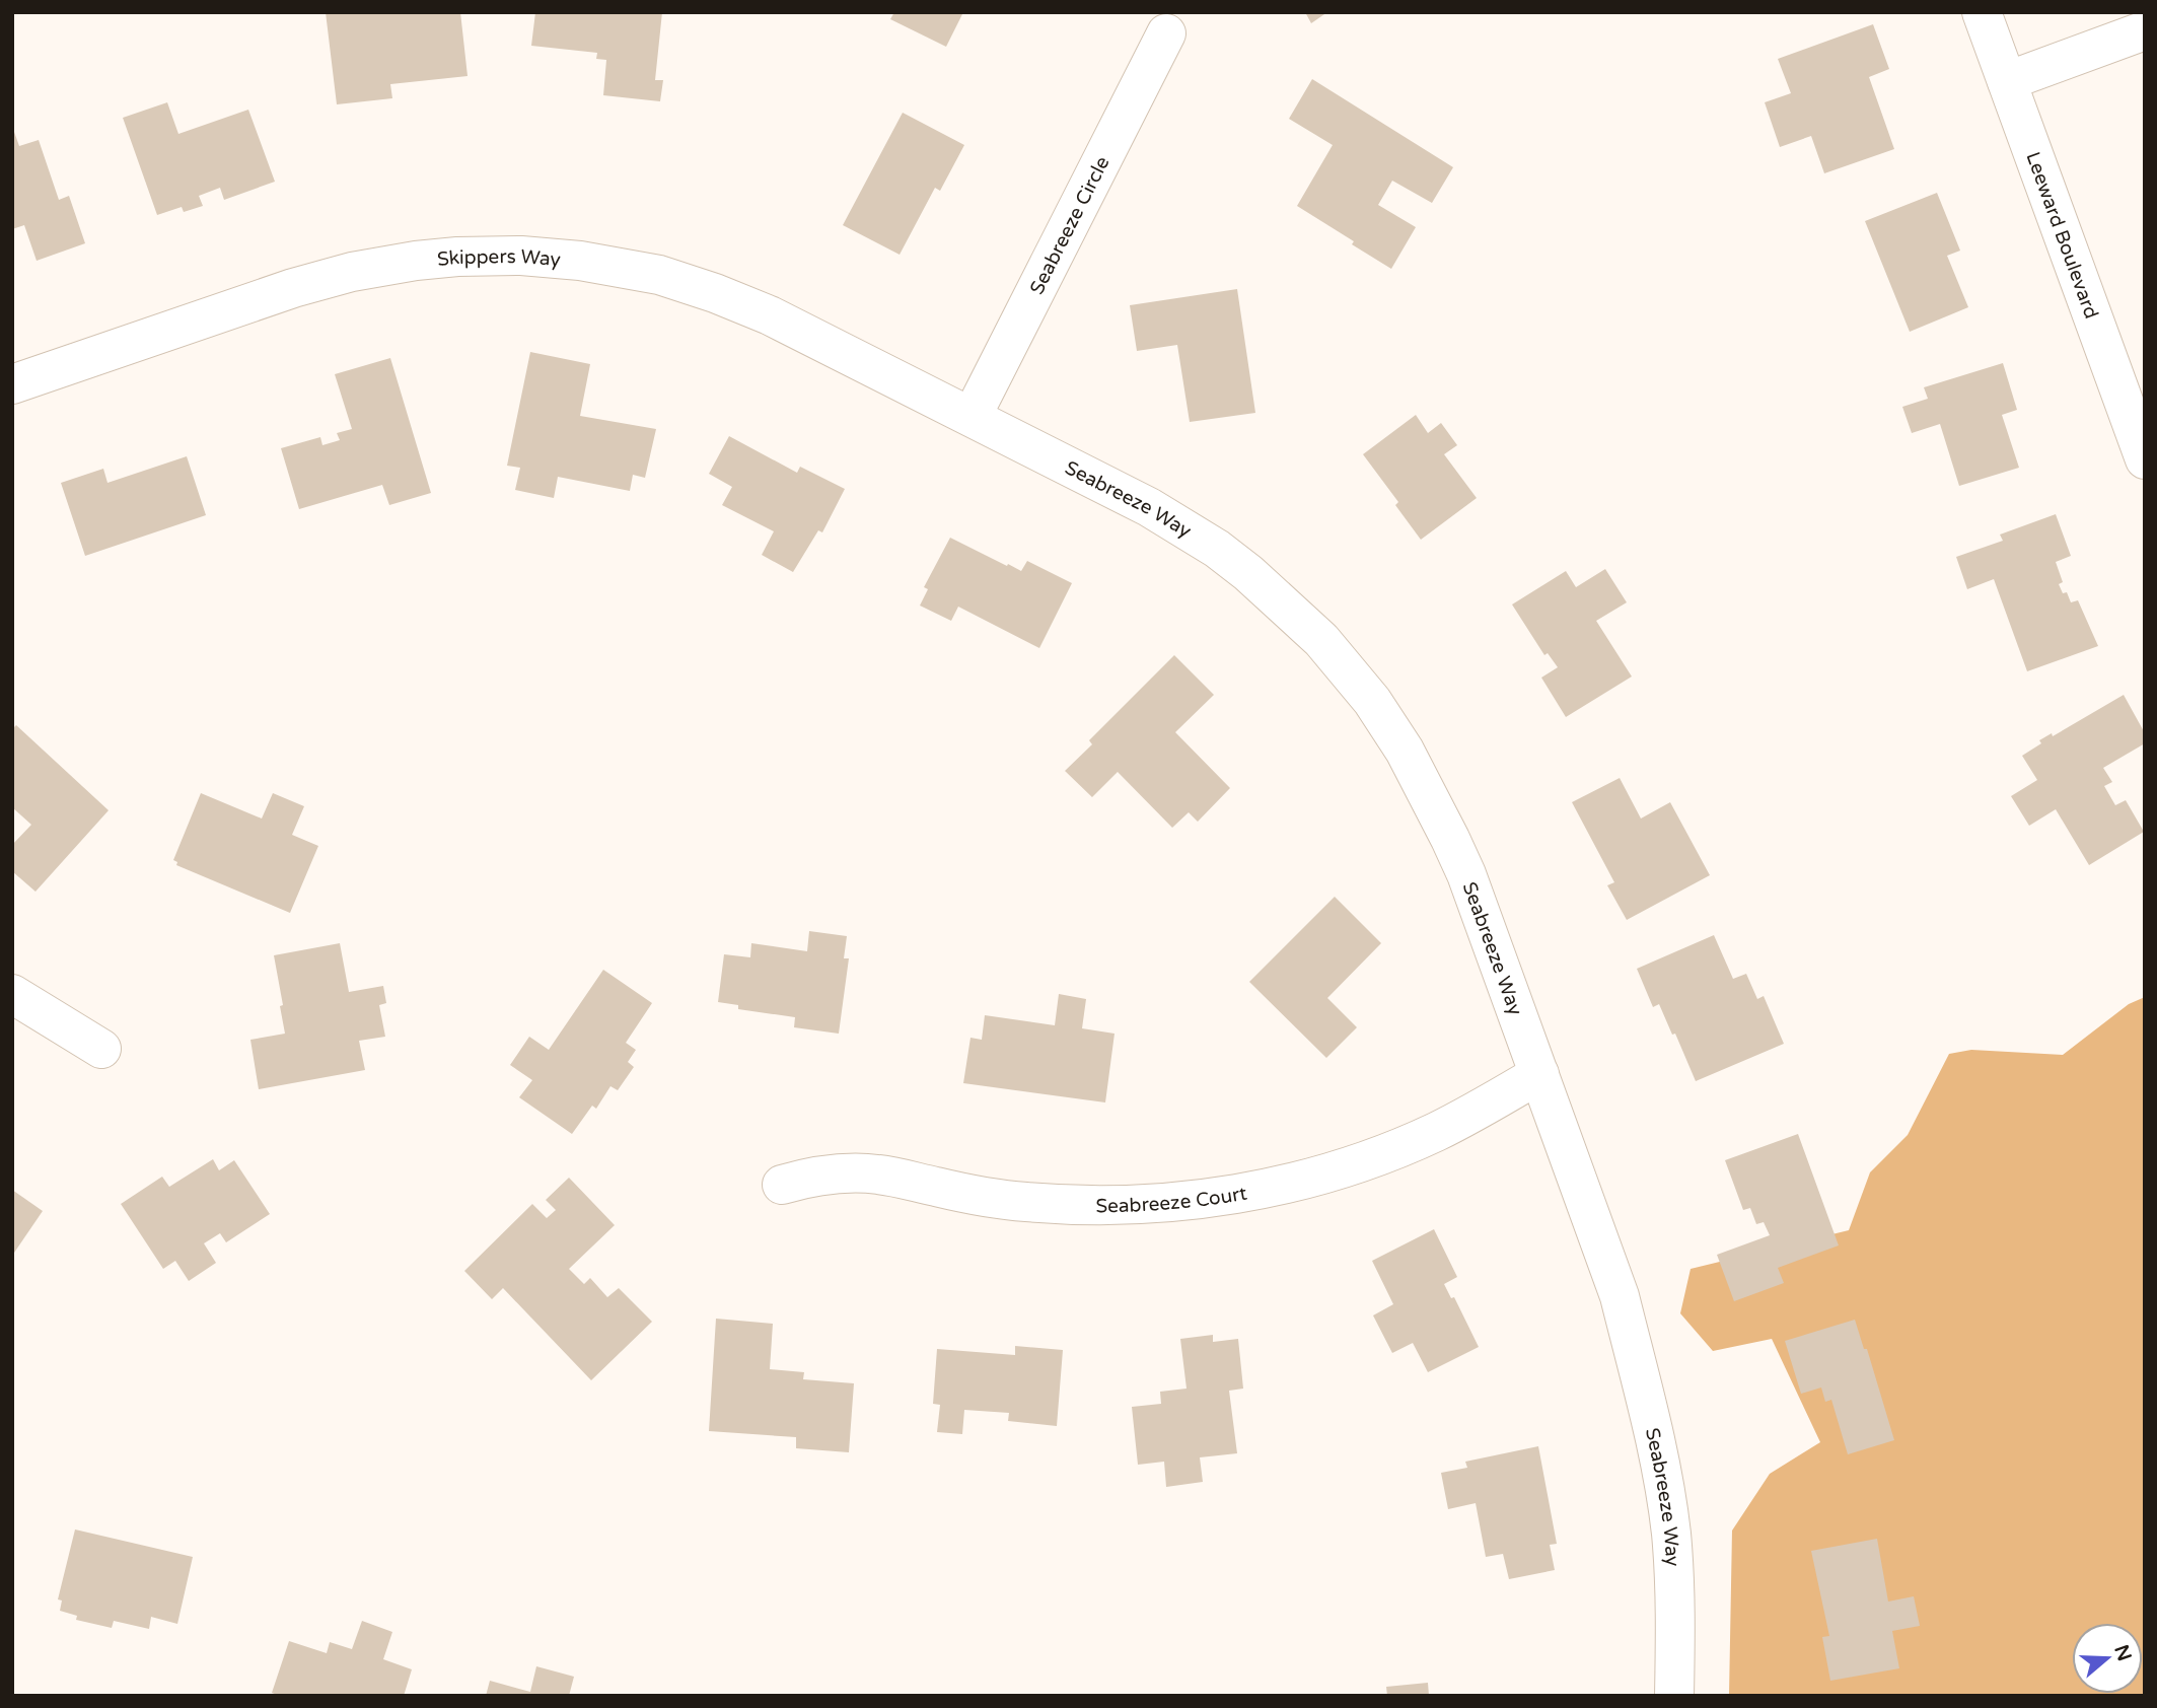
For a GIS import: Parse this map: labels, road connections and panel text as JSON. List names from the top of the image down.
{
  "streets": {
    "street": [
      "Seabreeze Circle",
      "Leeward Boulevard",
      "Skippers Way",
      "Seabreeze Way",
      "Seabreeze Court"
    ]
  },
  "crossings": [
    ["Seabreeze Circle", "Skippers Way"],
    ["Seabreeze Circle", "Seabreeze Way"],
    ["Skippers Way", "Seabreeze Way"],
    ["Seabreeze Way", "Seabreeze Court"]
  ],
  "north": "right"
}
